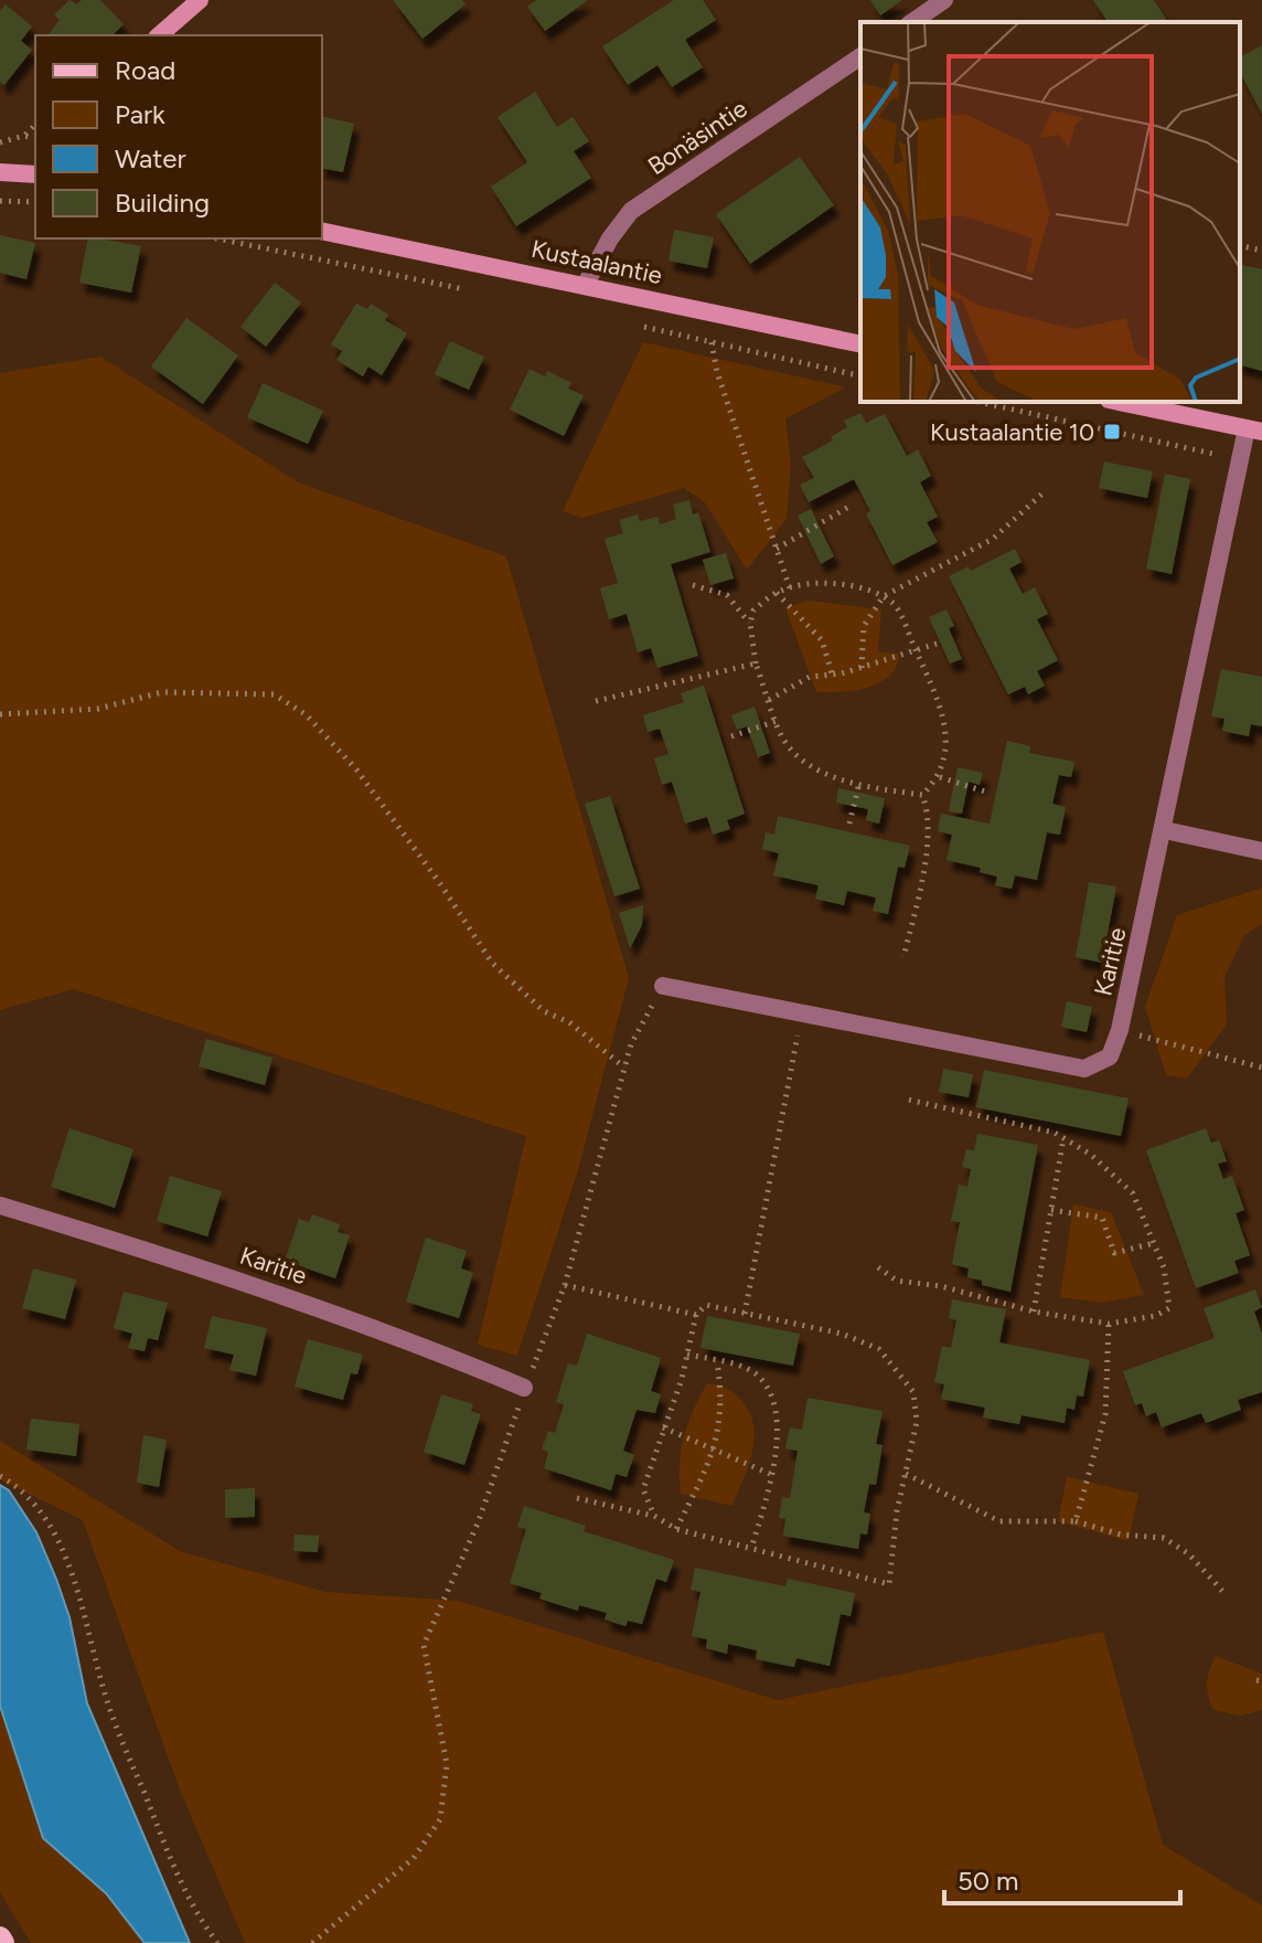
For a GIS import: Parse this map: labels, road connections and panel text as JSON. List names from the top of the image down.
{
  "streets": {
    "main road": ["Kustaalantie"],
    "street": ["Bonäsintie", "Karitie"]
  },
  "crossings": [
    ["Bonäsintie", "Kustaalantie"]
  ],
  "places": {
    "transit": ["Kustaalantie 10"]
  },
  "legend": [
    "Road",
    "Park",
    "Water",
    "Building"
  ],
  "scale_bar": "50 m"
}
